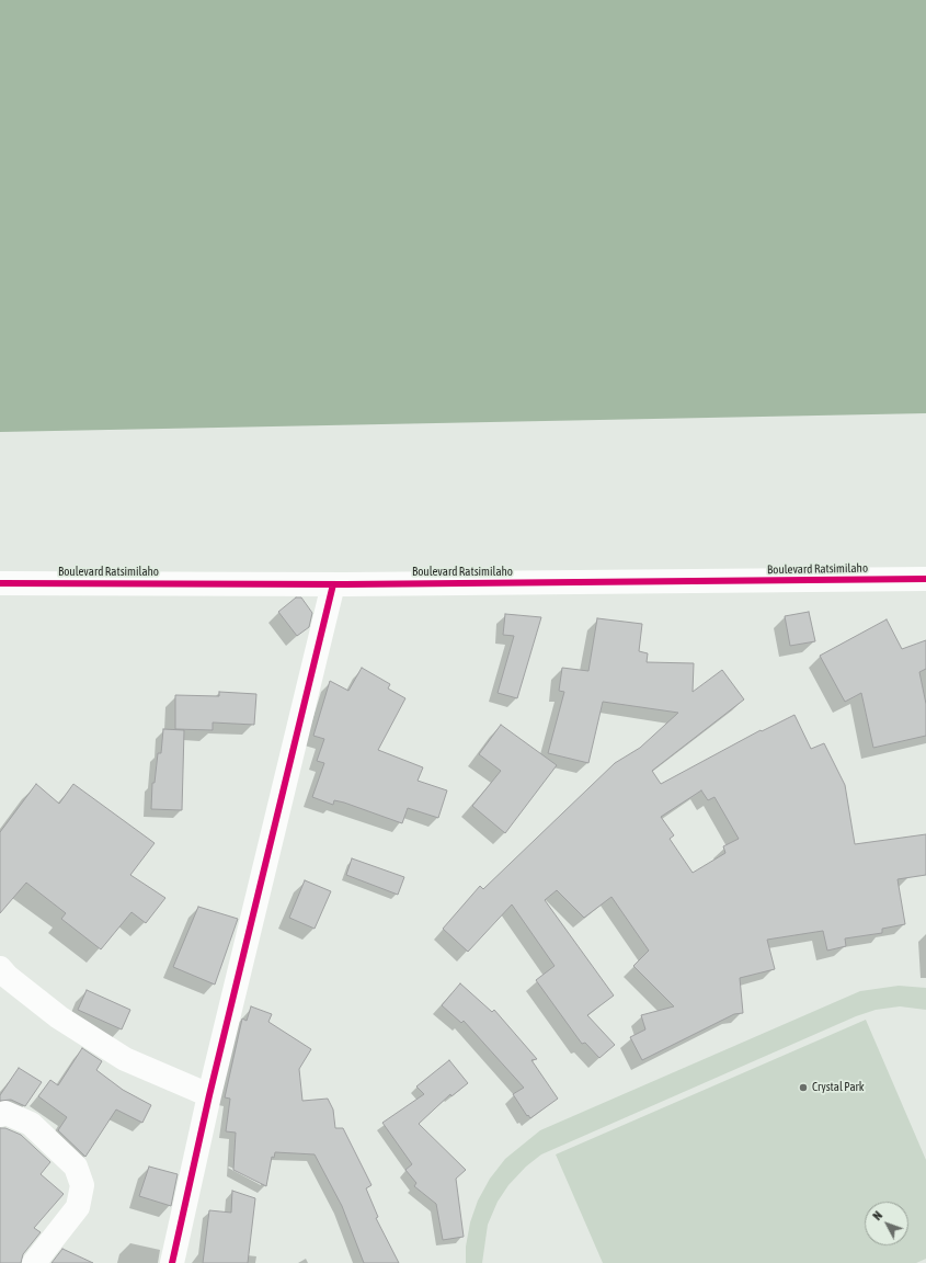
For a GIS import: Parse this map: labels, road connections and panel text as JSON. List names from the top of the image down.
{
  "streets": {
    "street": ["Boulevard Ratsimilaho"]
  },
  "places": ["Crystal Park"],
  "north": "top left"
}
